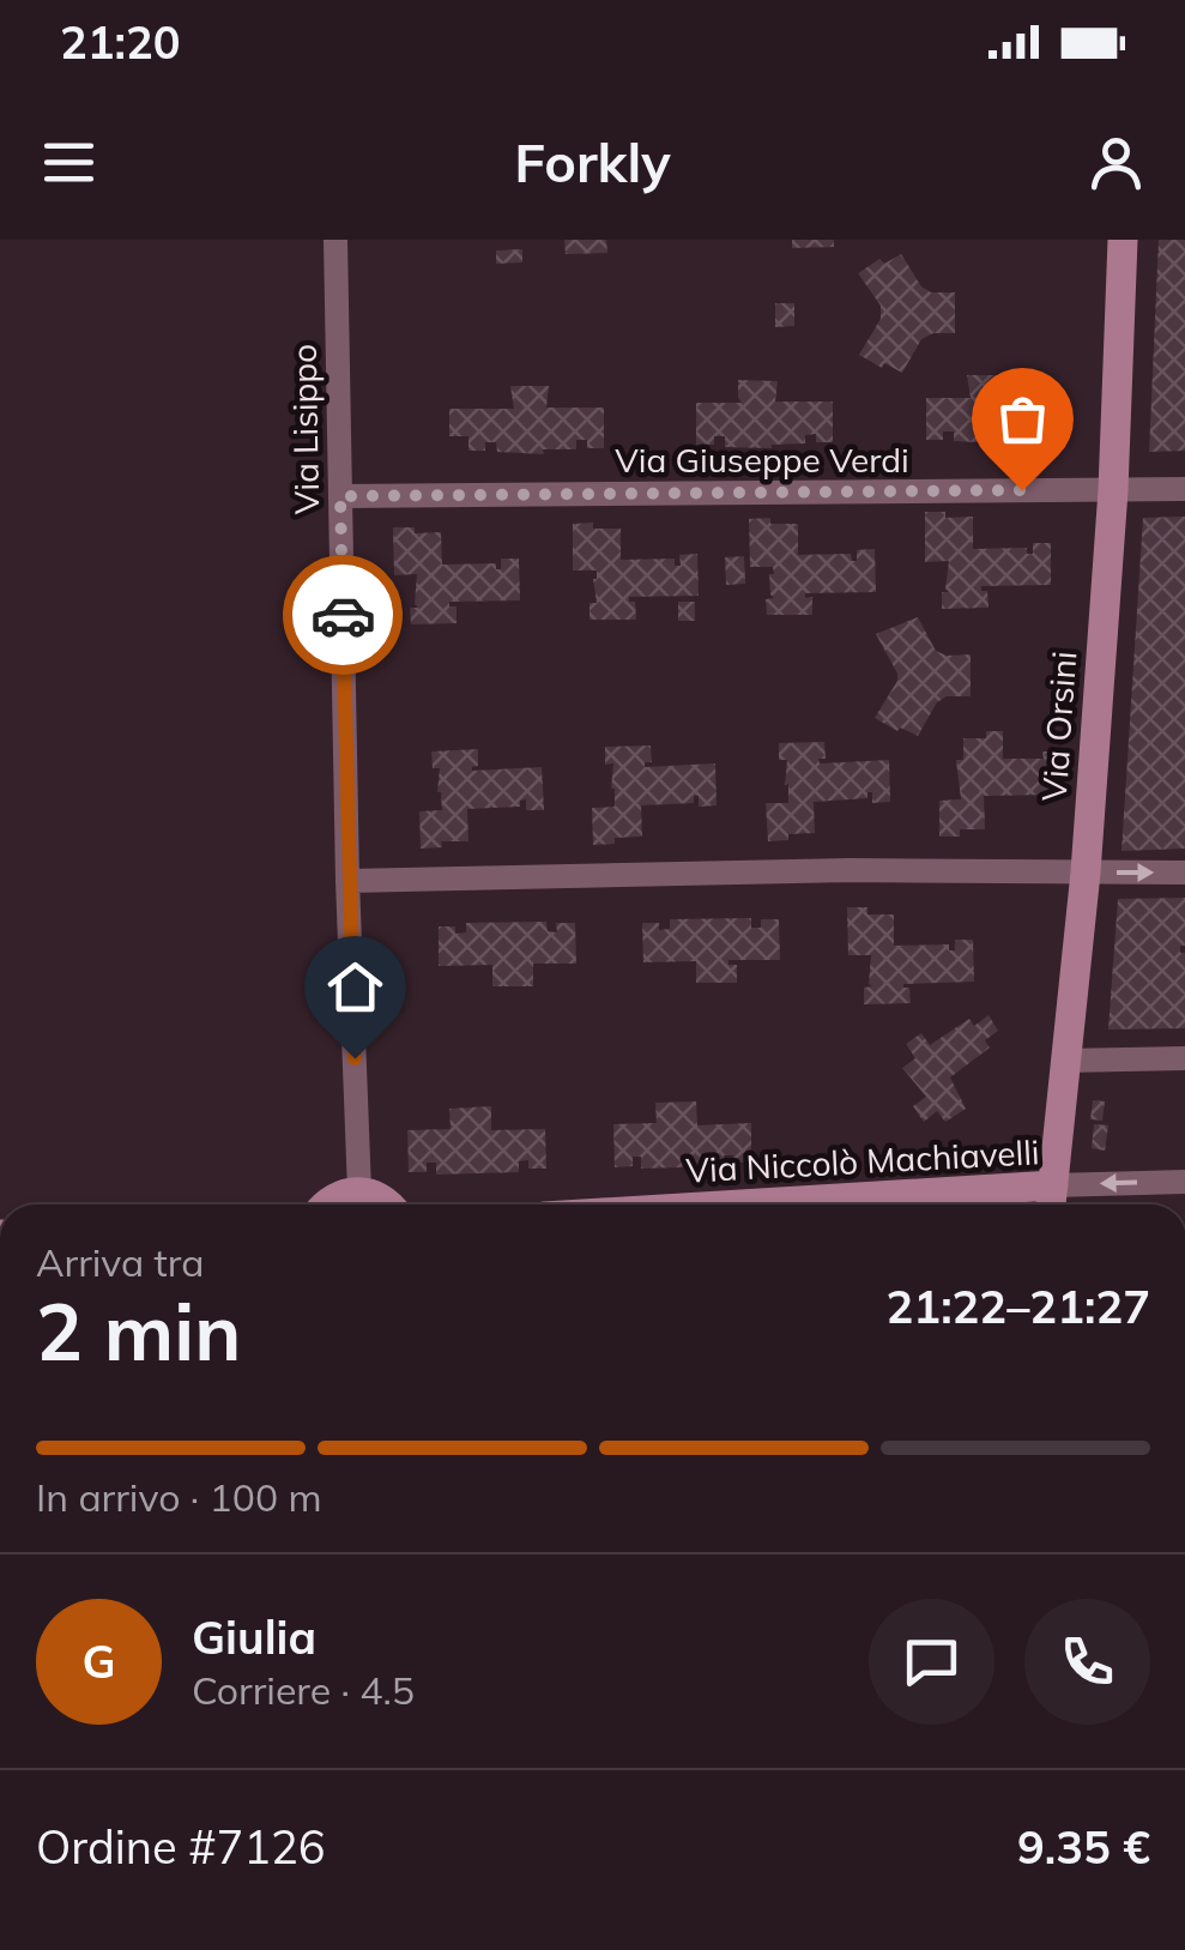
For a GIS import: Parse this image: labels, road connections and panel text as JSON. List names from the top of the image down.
{
  "streets": {
    "main road": ["Via Orsini", "Via Niccolò Machiavelli"],
    "street": ["Via Lisippo", "Via Giuseppe Verdi"]
  },
  "crossings": [
    ["Via Lisippo", "Via Giuseppe Verdi"],
    ["Via Giuseppe Verdi", "Via Orsini"],
    ["Via Orsini", "Via Niccolò Machiavelli"]
  ],
  "page": {
    "status": "21:20",
    "header": "Forkly",
    "heading": ["2 min", "Arriva tra", "21:22–21:27"],
    "panel": [
      "Giulia",
      "Corriere · 4.5",
      "Ordine #7126",
      "9.35 €"
    ],
    "bar": "In arrivo · 100 m",
    "round": "G"
  }
}
